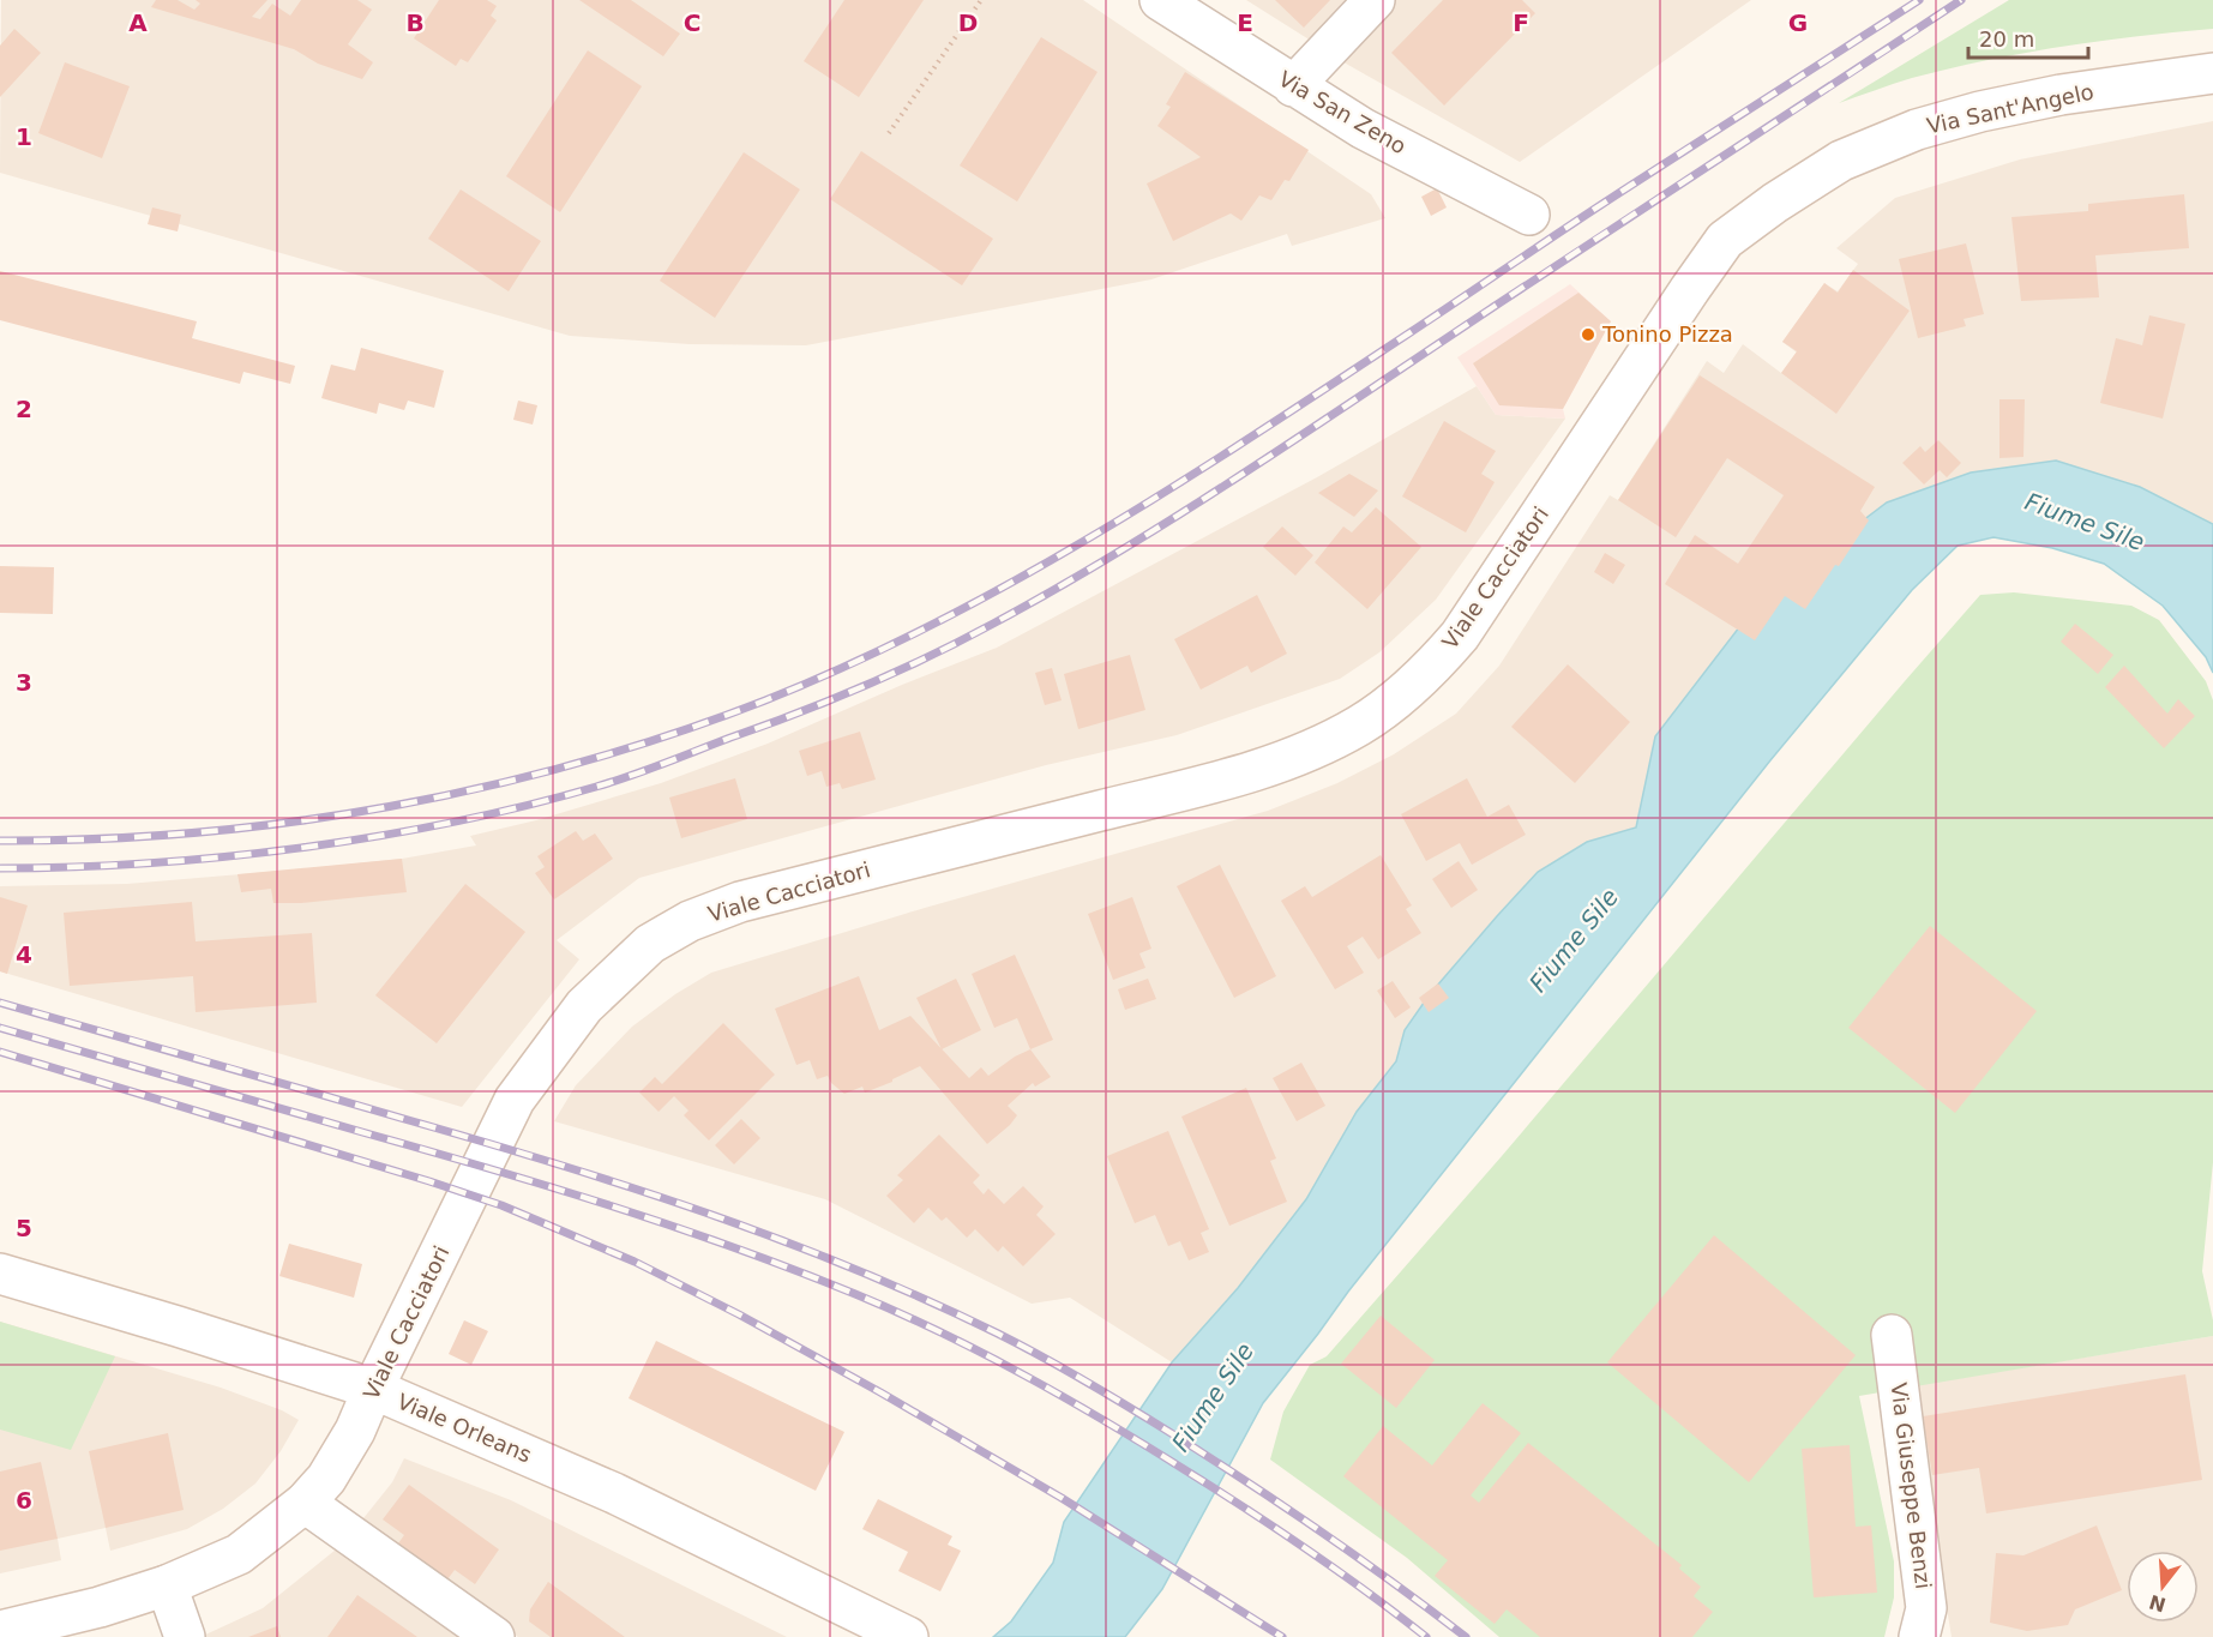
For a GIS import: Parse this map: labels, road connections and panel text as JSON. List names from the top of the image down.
{
  "streets": {
    "street": [
      "Via Sant'Angelo",
      "Via San Zeno",
      "Viale Cacciatori",
      "Viale Orleans",
      "Via Giuseppe Benzi"
    ]
  },
  "crossings": [
    ["Via Sant'Angelo", "Viale Cacciatori"],
    ["Viale Cacciatori", "Viale Orleans"]
  ],
  "water": ["Fiume Sile"],
  "places": ["Tonino Pizza"],
  "scale_bar": "20 m",
  "north": "bottom",
  "grid": {
    "columns": [
      "A",
      "B",
      "C",
      "D",
      "E",
      "F",
      "G"
    ],
    "rows": [
      "1",
      "2",
      "3",
      "4",
      "5",
      "6"
    ]
  }
}
